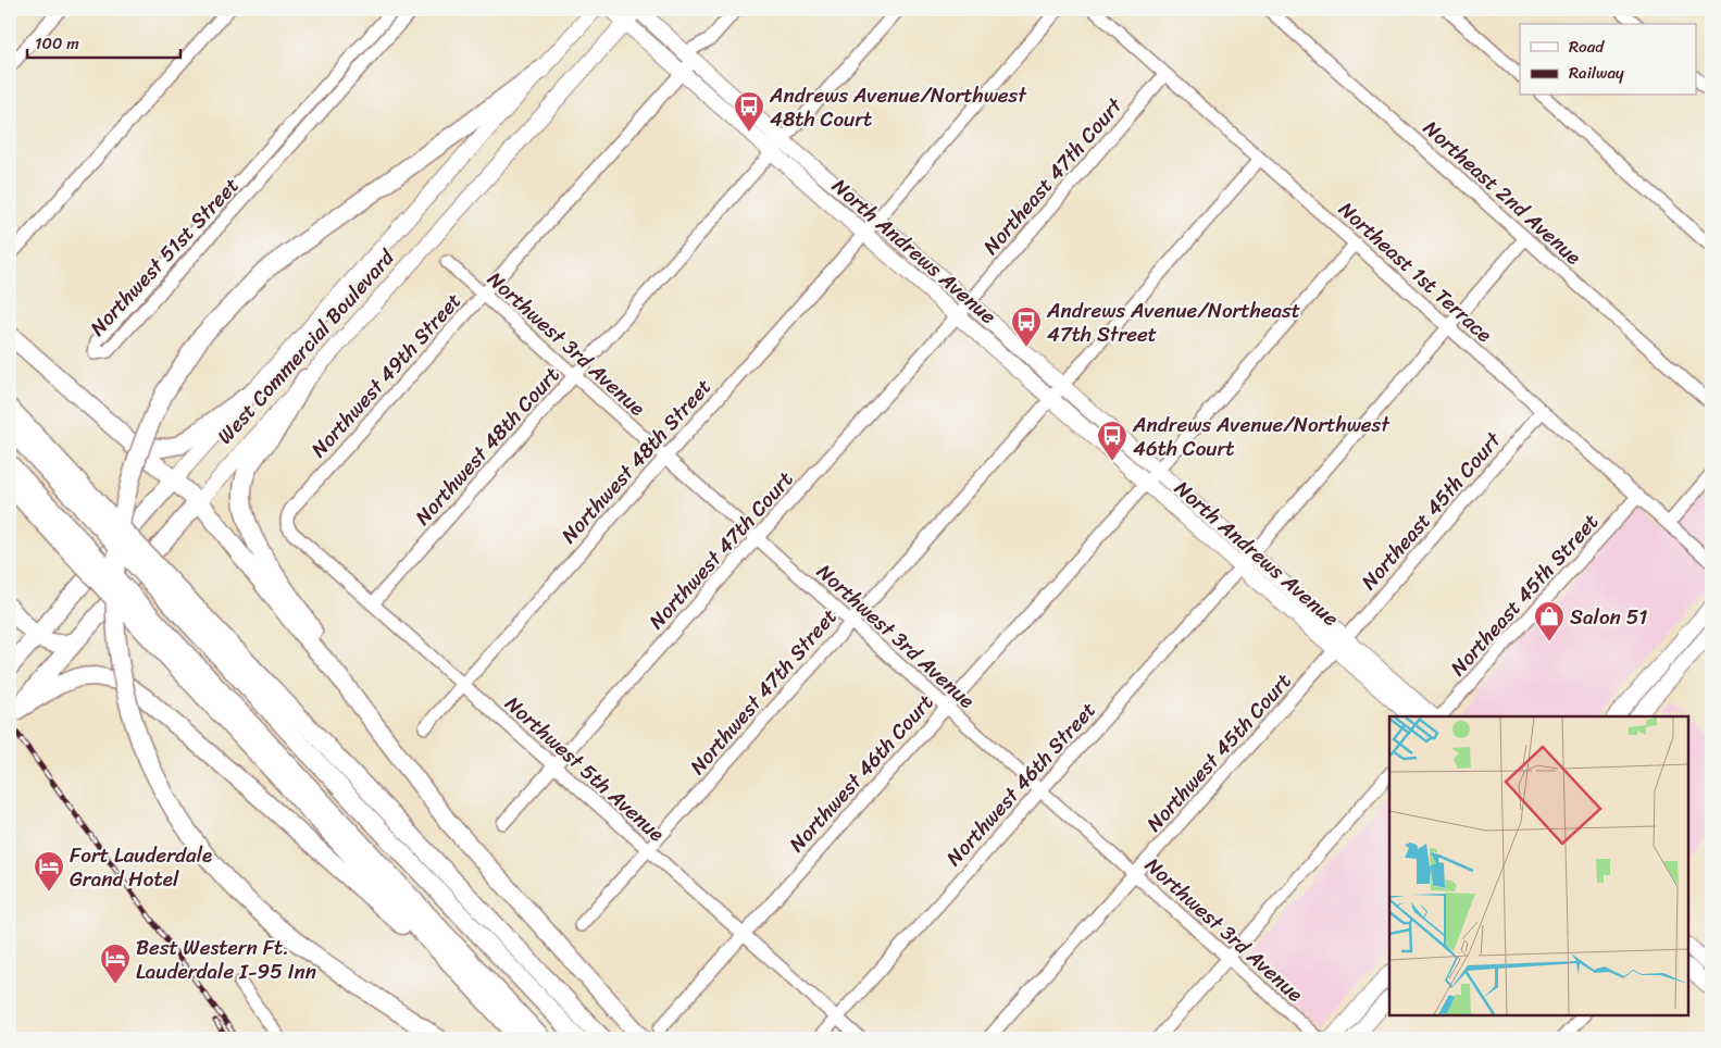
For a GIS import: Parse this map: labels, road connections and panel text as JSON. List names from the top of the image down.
{
  "streets": {
    "highway": ["West Commercial Boulevard"],
    "main road": ["North Andrews Avenue"],
    "street": [
      "Northeast 47th Court",
      "Northeast 2nd Avenue",
      "Northwest 51st Street",
      "Northeast 1st Terrace",
      "Northwest 3rd Avenue",
      "Northwest 49th Street",
      "Northwest 48th Court",
      "Northwest 48th Street",
      "Northeast 45th Court",
      "Northwest 47th Court",
      "Northeast 45th Street",
      "Northwest 47th Street",
      "Northwest 45th Court",
      "Northwest 5th Avenue",
      "Northwest 46th Court",
      "Northwest 46th Street"
    ]
  },
  "crossings": [
    ["Northeast 47th Court", "North Andrews Avenue"],
    ["Northeast 47th Court", "Northeast 1st Terrace"],
    ["Northeast 47th Court", "Northwest 47th Court"],
    ["Northeast 2nd Avenue", "Northwest 46th Street"],
    ["North Andrews Avenue", "West Commercial Boulevard"],
    ["North Andrews Avenue", "Northwest 49th Street"],
    ["North Andrews Avenue", "Northwest 48th Court"],
    ["North Andrews Avenue", "Northwest 48th Street"],
    ["North Andrews Avenue", "Northeast 45th Court"],
    ["North Andrews Avenue", "Northwest 47th Court"],
    ["North Andrews Avenue", "Northwest 47th Street"],
    ["North Andrews Avenue", "Northwest 45th Court"],
    ["North Andrews Avenue", "Northwest 46th Court"],
    ["North Andrews Avenue", "Northwest 46th Street"],
    ["Northeast 1st Terrace", "Northeast 45th Court"],
    ["Northeast 1st Terrace", "Northeast 45th Street"],
    ["Northeast 1st Terrace", "Northwest 47th Street"],
    ["Northeast 1st Terrace", "Northwest 46th Court"],
    ["Northeast 1st Terrace", "Northwest 46th Street"],
    ["Northwest 3rd Avenue", "Northwest 49th Street"],
    ["Northwest 3rd Avenue", "Northwest 48th Court"],
    ["Northwest 3rd Avenue", "Northwest 48th Street"],
    ["Northwest 3rd Avenue", "Northwest 47th Court"],
    ["Northwest 3rd Avenue", "Northwest 47th Street"],
    ["Northwest 3rd Avenue", "Northwest 45th Court"],
    ["Northwest 3rd Avenue", "Northwest 46th Court"],
    ["Northwest 3rd Avenue", "Northwest 46th Street"],
    ["Northwest 49th Street", "Northwest 5th Avenue"],
    ["Northwest 48th Court", "Northwest 5th Avenue"],
    ["Northwest 48th Street", "Northwest 5th Avenue"],
    ["Northeast 45th Court", "Northwest 45th Court"],
    ["Northwest 47th Court", "Northwest 5th Avenue"],
    ["Northwest 47th Street", "Northwest 5th Avenue"],
    ["Northwest 5th Avenue", "Northwest 46th Court"],
    ["Northwest 5th Avenue", "Northwest 46th Street"]
  ],
  "places": {
    "bus stop": ["Andrews Avenue/Northwest 48th Court", "Andrews Avenue/Northeast 47th Street", "Andrews Avenue/Northwest 46th Court"],
    "shop": ["Salon 51"],
    "hotel": ["Fort Lauderdale Grand Hotel", "Best Western Ft. Lauderdale I-95 Inn"]
  },
  "legend": ["Road", "Railway"],
  "scale_bar": "100 m"
}
